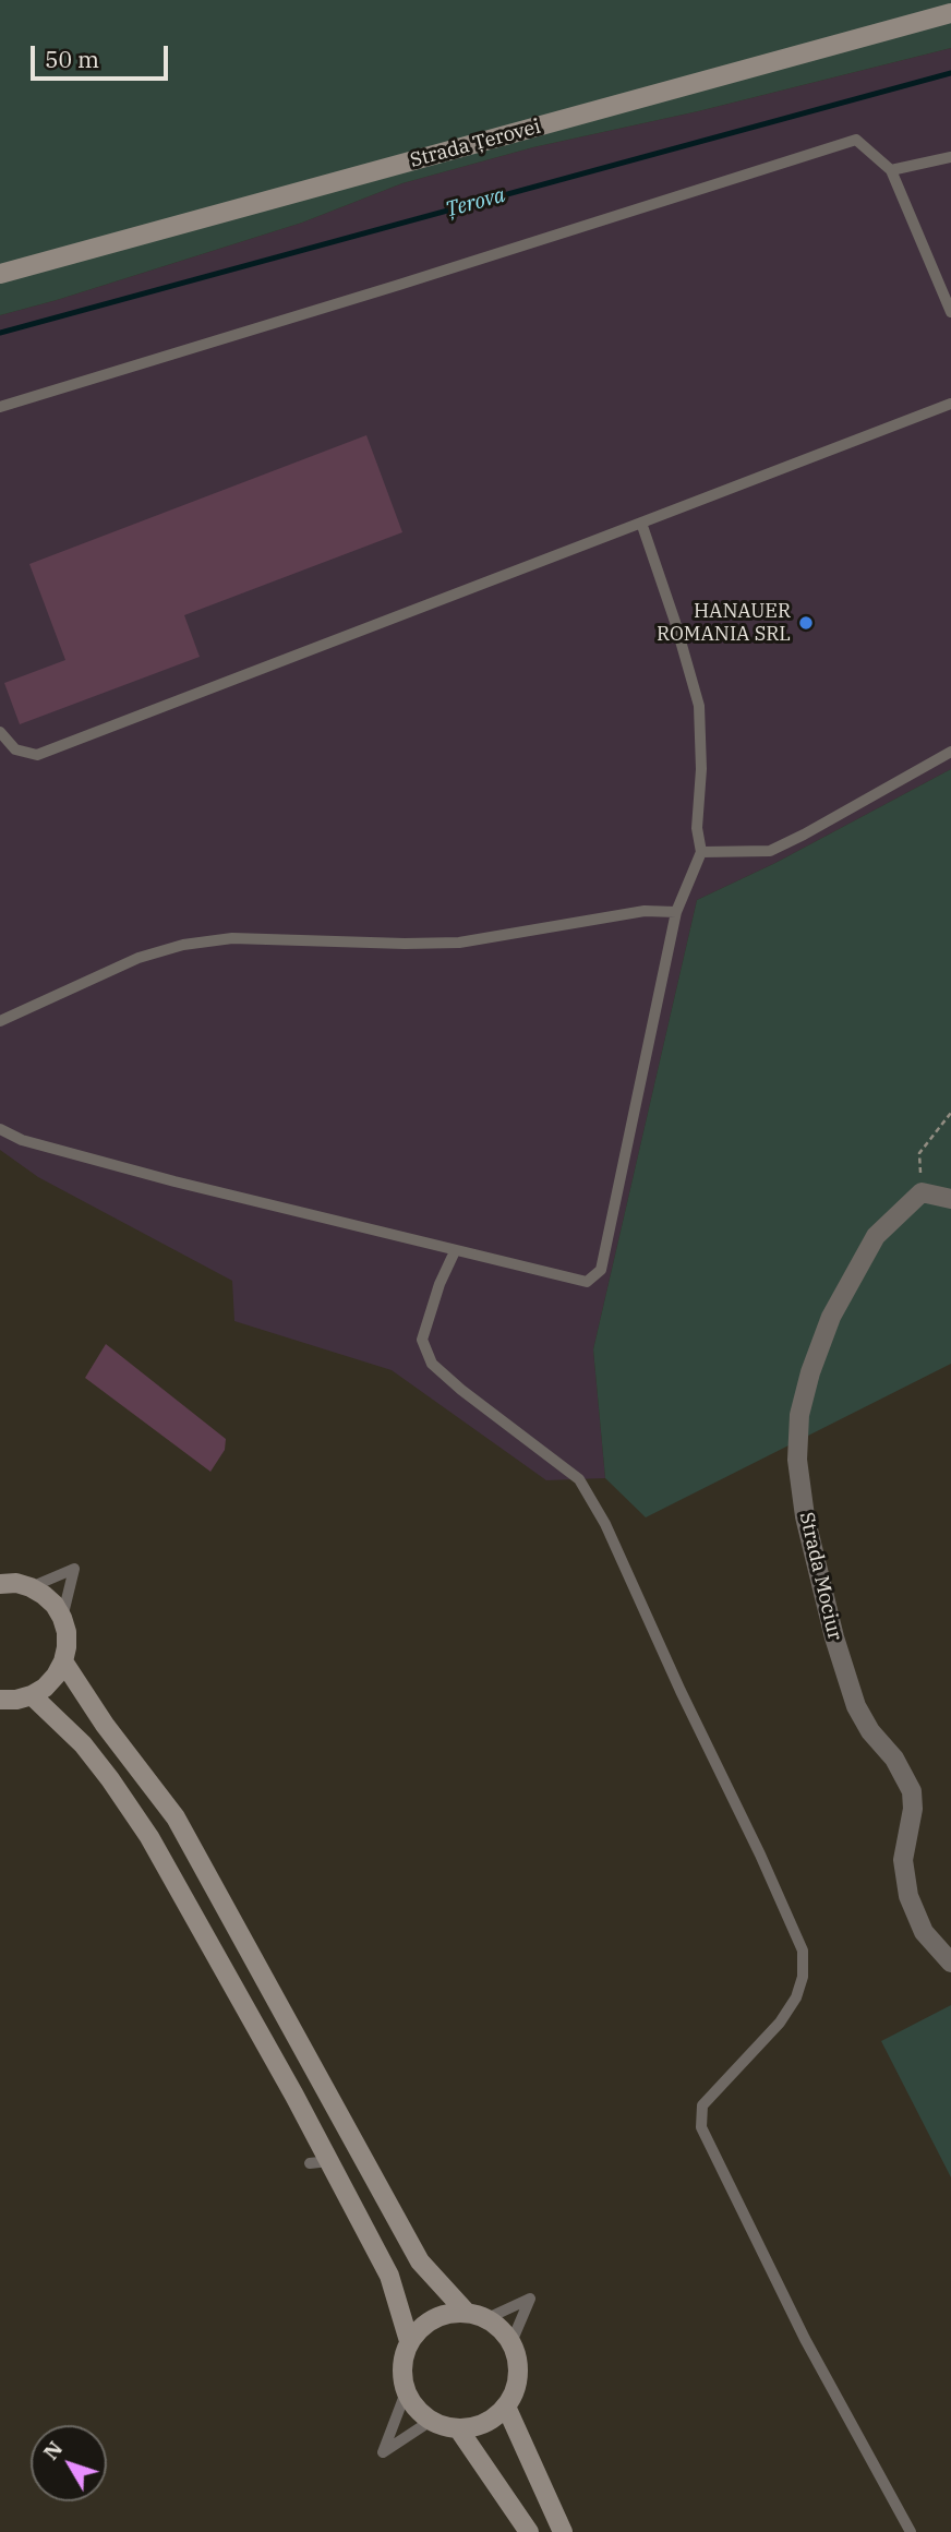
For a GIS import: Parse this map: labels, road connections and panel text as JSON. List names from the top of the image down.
{
  "streets": {
    "street": ["Strada Țerovei", "Strada Mociur"]
  },
  "water": ["Țerova"],
  "places": ["HANAUER ROMANIA SRL"],
  "scale_bar": "50 m",
  "north": "top left"
}
